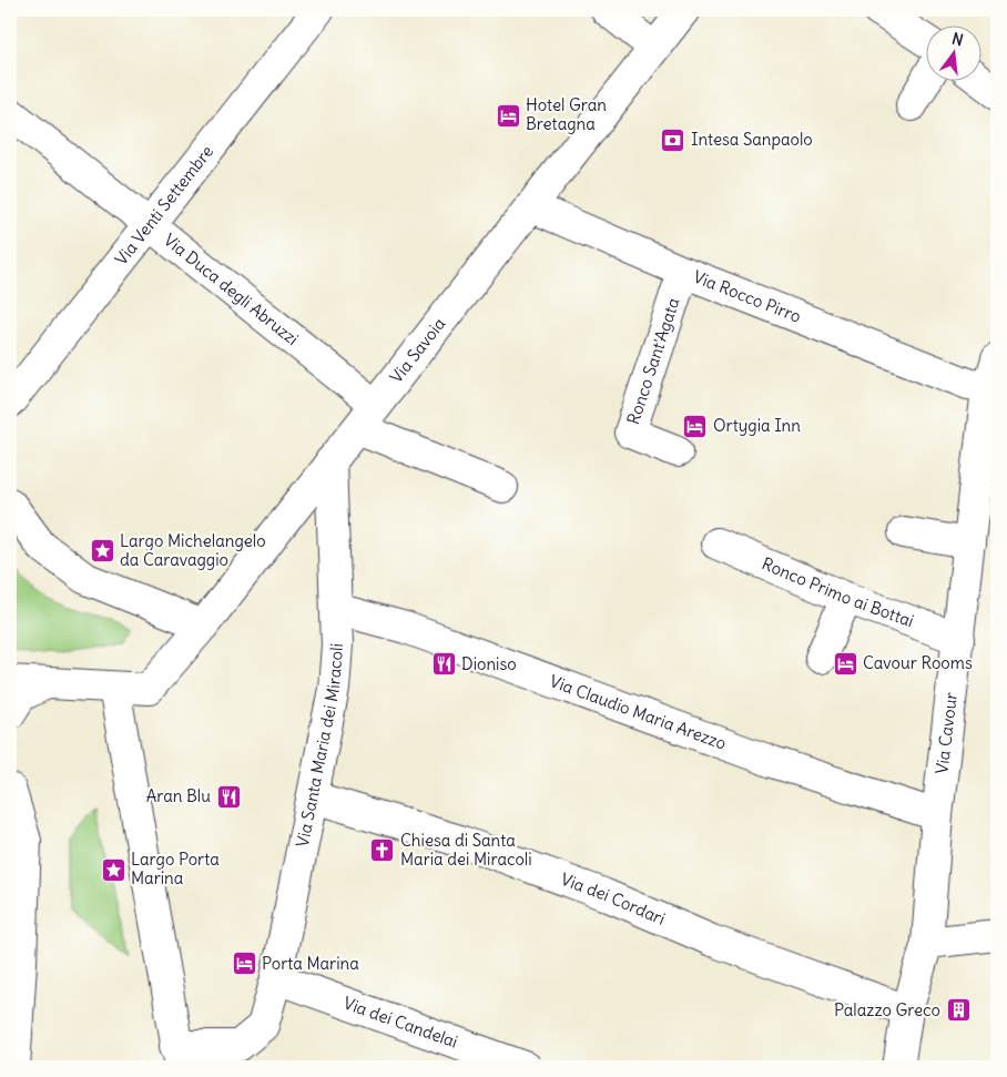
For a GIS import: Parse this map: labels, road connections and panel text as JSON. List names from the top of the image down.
{
  "streets": {
    "street": [
      "Via Venti Settembre",
      "Via Duca degli Abruzzi",
      "Via Rocco Pirro",
      "Via Savoia",
      "Ronco Sant'Agata",
      "Ronco Primo ai Bottai",
      "Via Claudio Maria Arezzo",
      "Via Cavour",
      "Via Santa Maria dei Miracoli",
      "Via dei Cordari",
      "Via dei Candelai"
    ]
  },
  "crossings": [
    ["Via Venti Settembre", "Via Duca degli Abruzzi"],
    ["Via Duca degli Abruzzi", "Via Savoia"],
    ["Via Rocco Pirro", "Via Savoia"],
    ["Via Rocco Pirro", "Ronco Sant'Agata"],
    ["Via Rocco Pirro", "Via Cavour"],
    ["Via Savoia", "Via Santa Maria dei Miracoli"],
    ["Ronco Primo ai Bottai", "Via Cavour"],
    ["Via Claudio Maria Arezzo", "Via Cavour"],
    ["Via Claudio Maria Arezzo", "Via Santa Maria dei Miracoli"],
    ["Via Cavour", "Via dei Cordari"],
    ["Via Santa Maria dei Miracoli", "Via dei Cordari"],
    ["Via Santa Maria dei Miracoli", "Via dei Candelai"]
  ],
  "places": {
    "hotel": [
      "Hotel Gran Bretagna",
      "Ortygia Inn",
      "Cavour Rooms",
      "Porta Marina"
    ],
    "bank": ["Intesa Sanpaolo"],
    "place": ["Largo Michelangelo da Caravaggio", "Largo Porta Marina"],
    "restaurant": ["Dioniso", "Aran Blu"],
    "church": ["Chiesa di Santa Maria dei Miracoli"],
    "building": ["Palazzo Greco"]
  },
  "north": "top"
}
